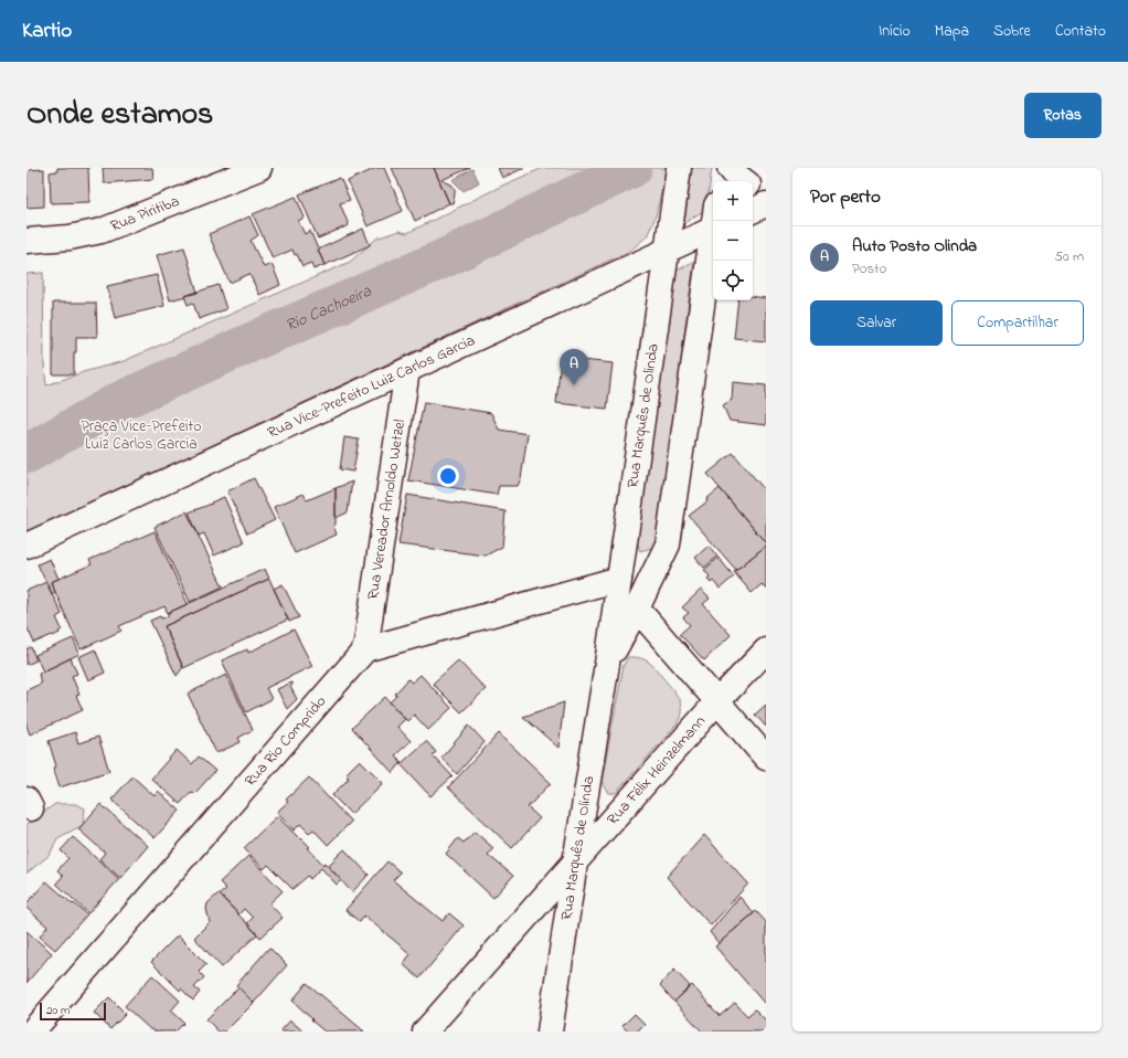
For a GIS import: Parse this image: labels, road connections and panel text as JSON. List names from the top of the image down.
{
  "streets": {
    "main road": [
      "Rua Piritiba",
      "Rua Vice-Prefeito Luiz Carlos Garcia",
      "Rua Marquês de Olinda",
      "Rua Vereador Arnoldo Wetzel",
      "Rua Rio Comprido",
      "Rua Félix Heinzelmann"
    ]
  },
  "crossings": [
    ["Rua Vice-Prefeito Luiz Carlos Garcia", "Rua Marquês de Olinda"],
    ["Rua Vice-Prefeito Luiz Carlos Garcia", "Rua Vereador Arnoldo Wetzel"],
    ["Rua Marquês de Olinda", "Rua Félix Heinzelmann"],
    ["Rua Vereador Arnoldo Wetzel", "Rua Rio Comprido"]
  ],
  "water": ["Rio Cachoeira"],
  "parks": ["Praça Vice-Prefeito Luiz Carlos Garcia"],
  "scale_bar": "20 m",
  "page": {
    "header": "Kartio",
    "nav": [
      "Início",
      "Mapa",
      "Sobre",
      "Contato"
    ],
    "title": "Onde estamos",
    "buttons": [
      "Rotas",
      ["Salvar", "Compartilhar"]
    ],
    "heading": "Por perto",
    "map_buttons": ["+", "−"],
    "list": [
      {
        "mark": "A",
        "name": "Auto Posto Olinda",
        "note": "Posto",
        "value": "50 m"
      }
    ],
    "pins": "A",
    "scale": "20 m"
  }
}
